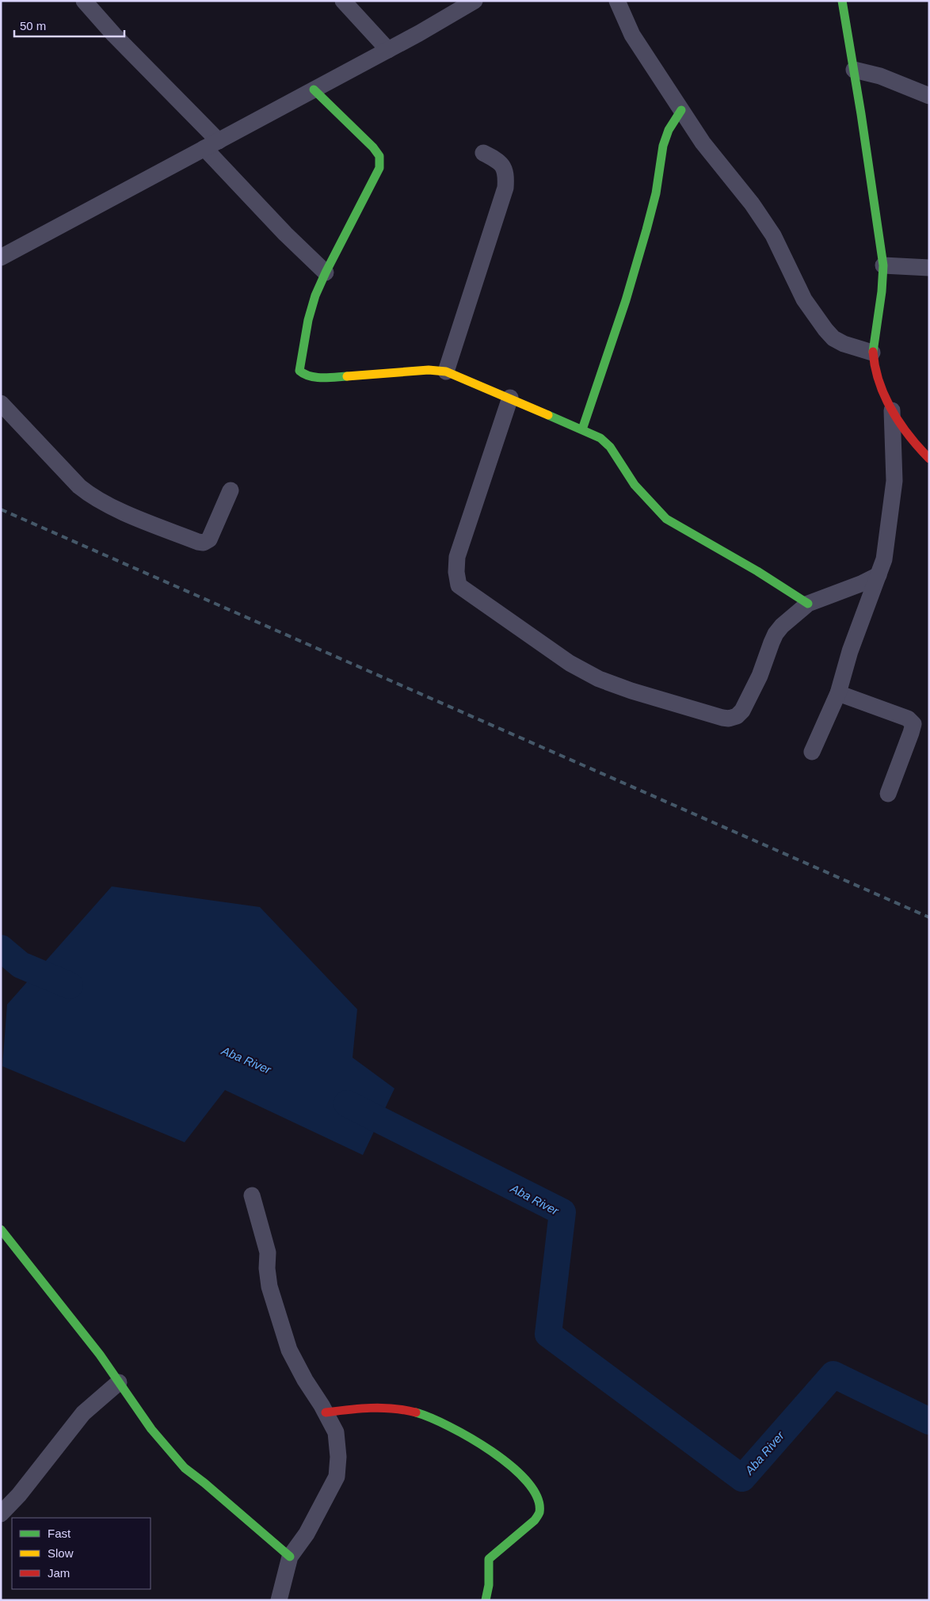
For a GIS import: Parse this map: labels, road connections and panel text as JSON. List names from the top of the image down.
{
  "water": ["Aba River"],
  "legend": ["Fast", "Slow", "Jam"],
  "scale_bar": "50 m"
}
